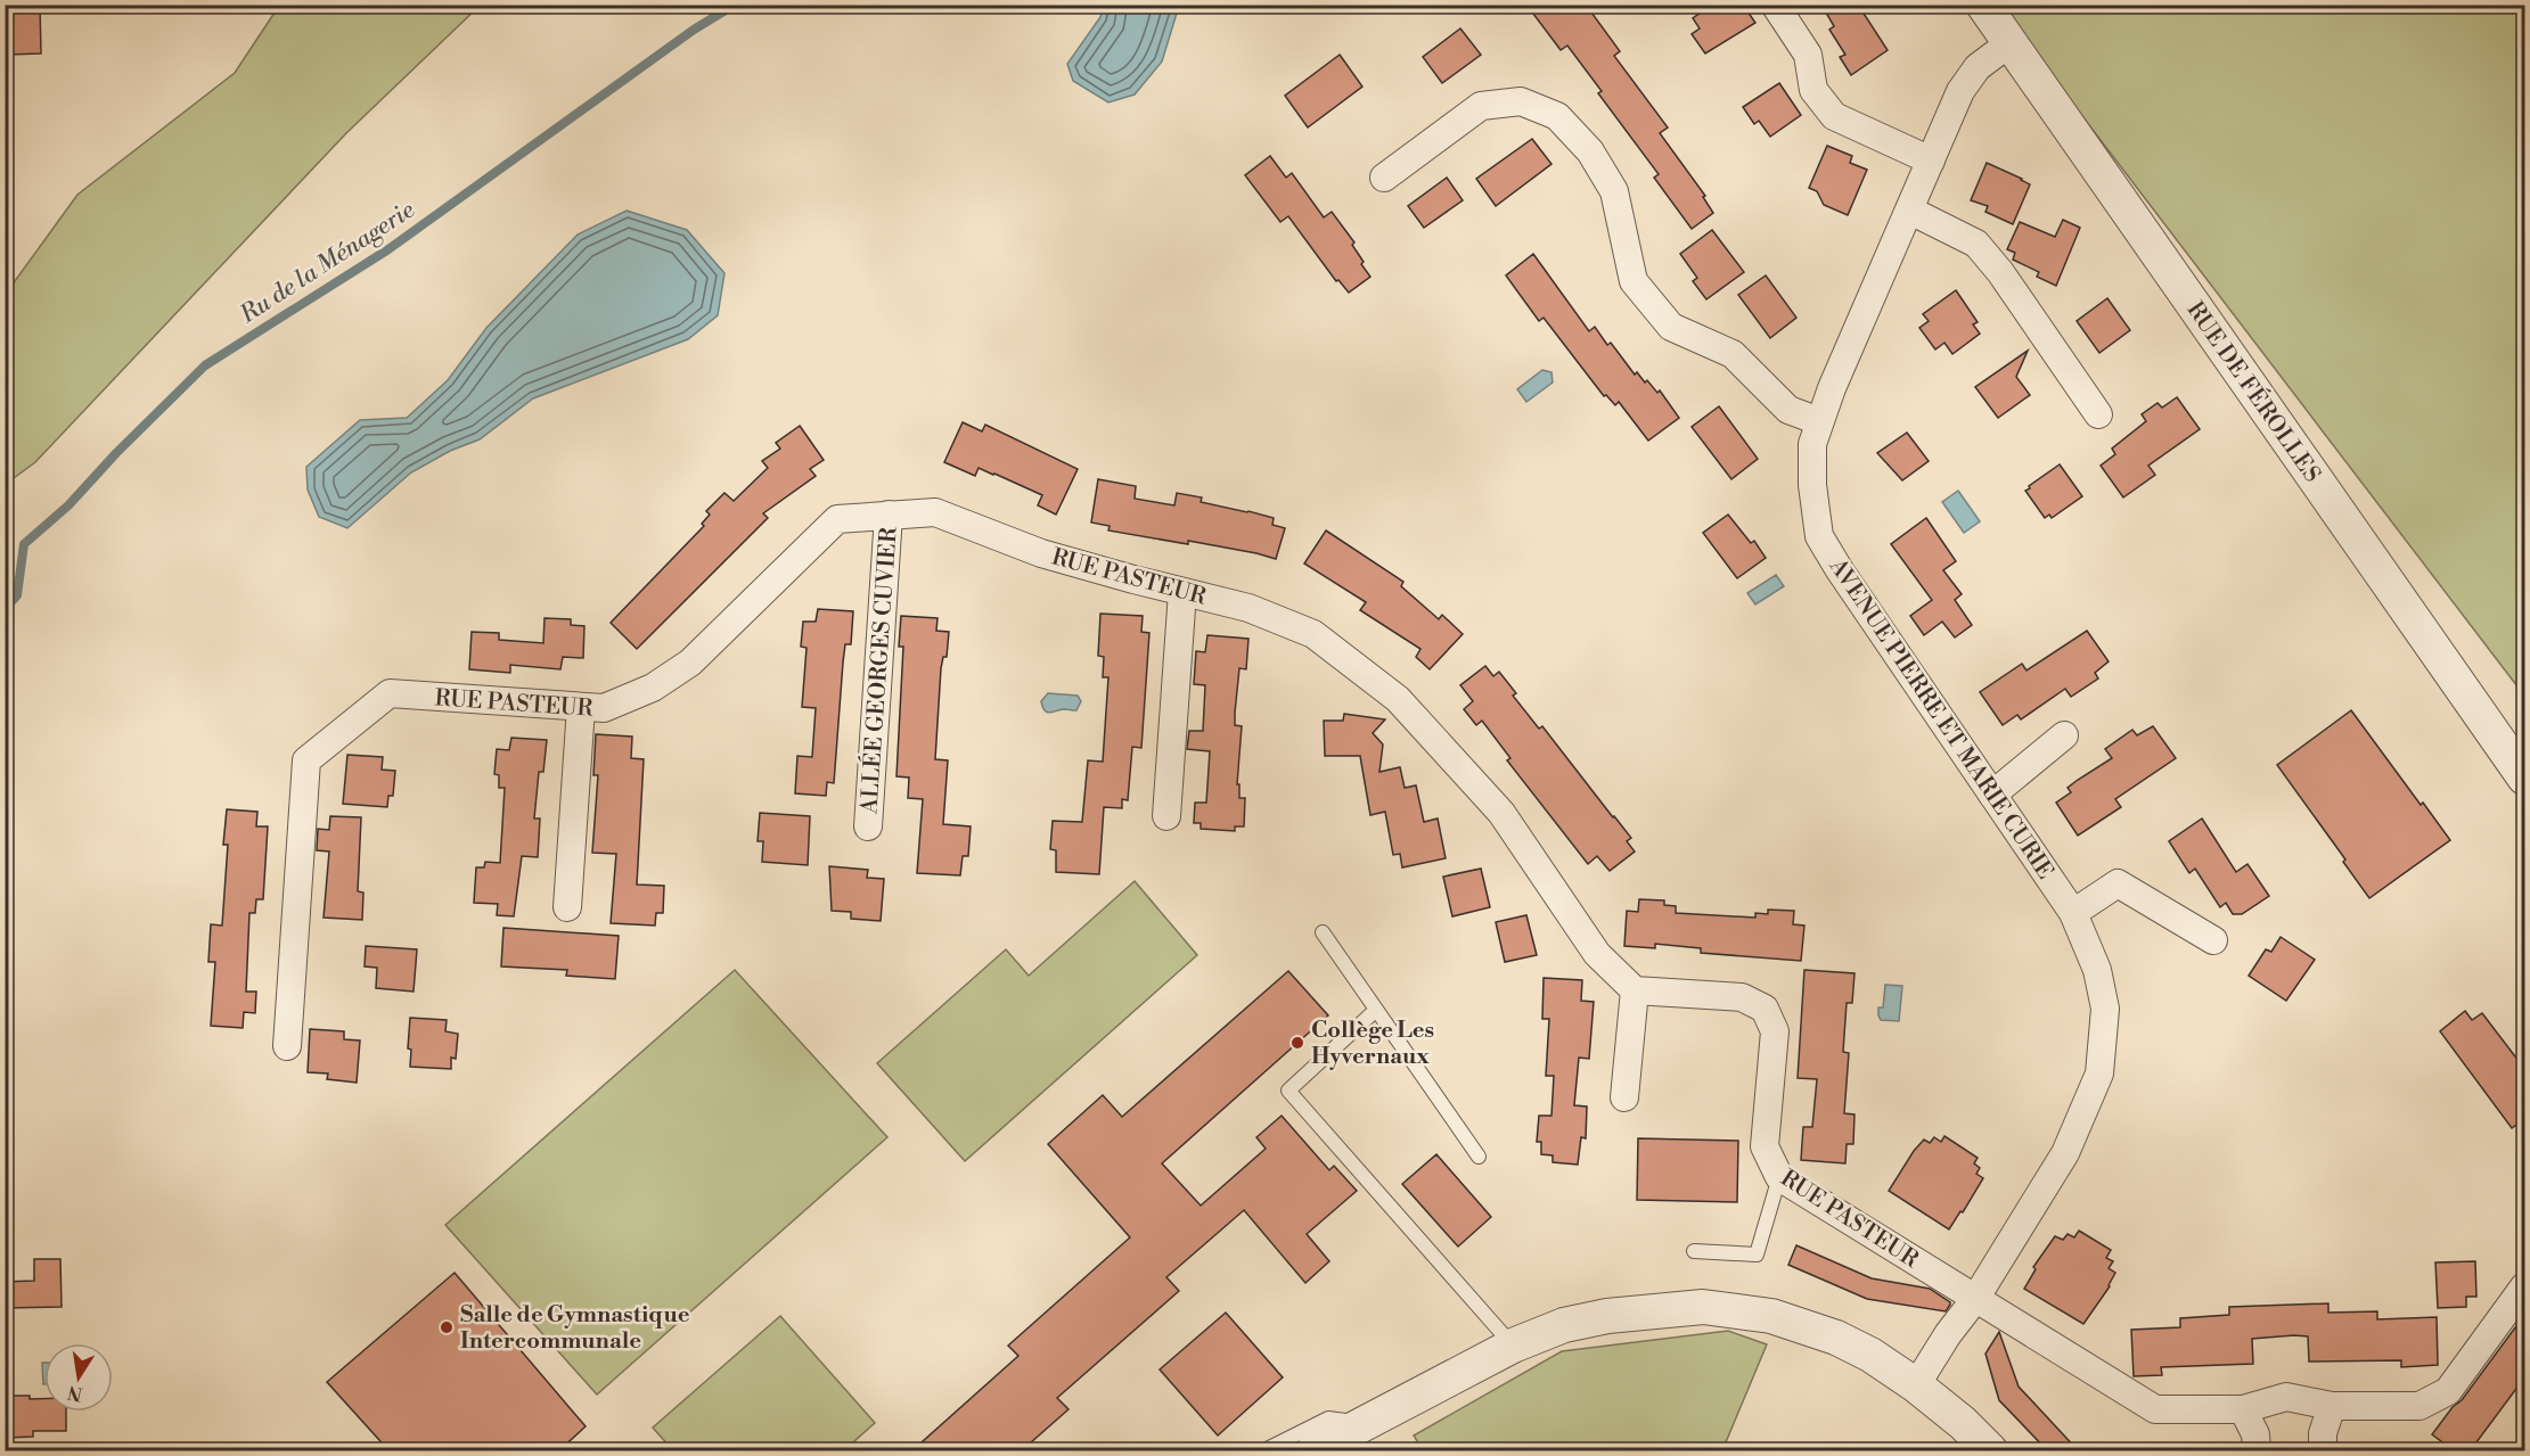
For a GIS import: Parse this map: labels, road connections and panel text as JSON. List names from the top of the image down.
{
  "streets": {
    "street": [
      "RUE DE FÉROLLES",
      "RUE PASTEUR",
      "ALLÉE GEORGES CUVIER",
      "AVENUE PIERRE ET MARIE CURIE"
    ]
  },
  "crossings": [
    ["RUE DE FÉROLLES", "AVENUE PIERRE ET MARIE CURIE"],
    ["RUE PASTEUR", "ALLÉE GEORGES CUVIER"],
    ["RUE PASTEUR", "AVENUE PIERRE ET MARIE CURIE"]
  ],
  "water": ["Ru de la Ménagerie"],
  "places": ["Collège Les Hyvernaux", "Salle de Gymnastique Intercommunale"],
  "north": "bottom"
}
